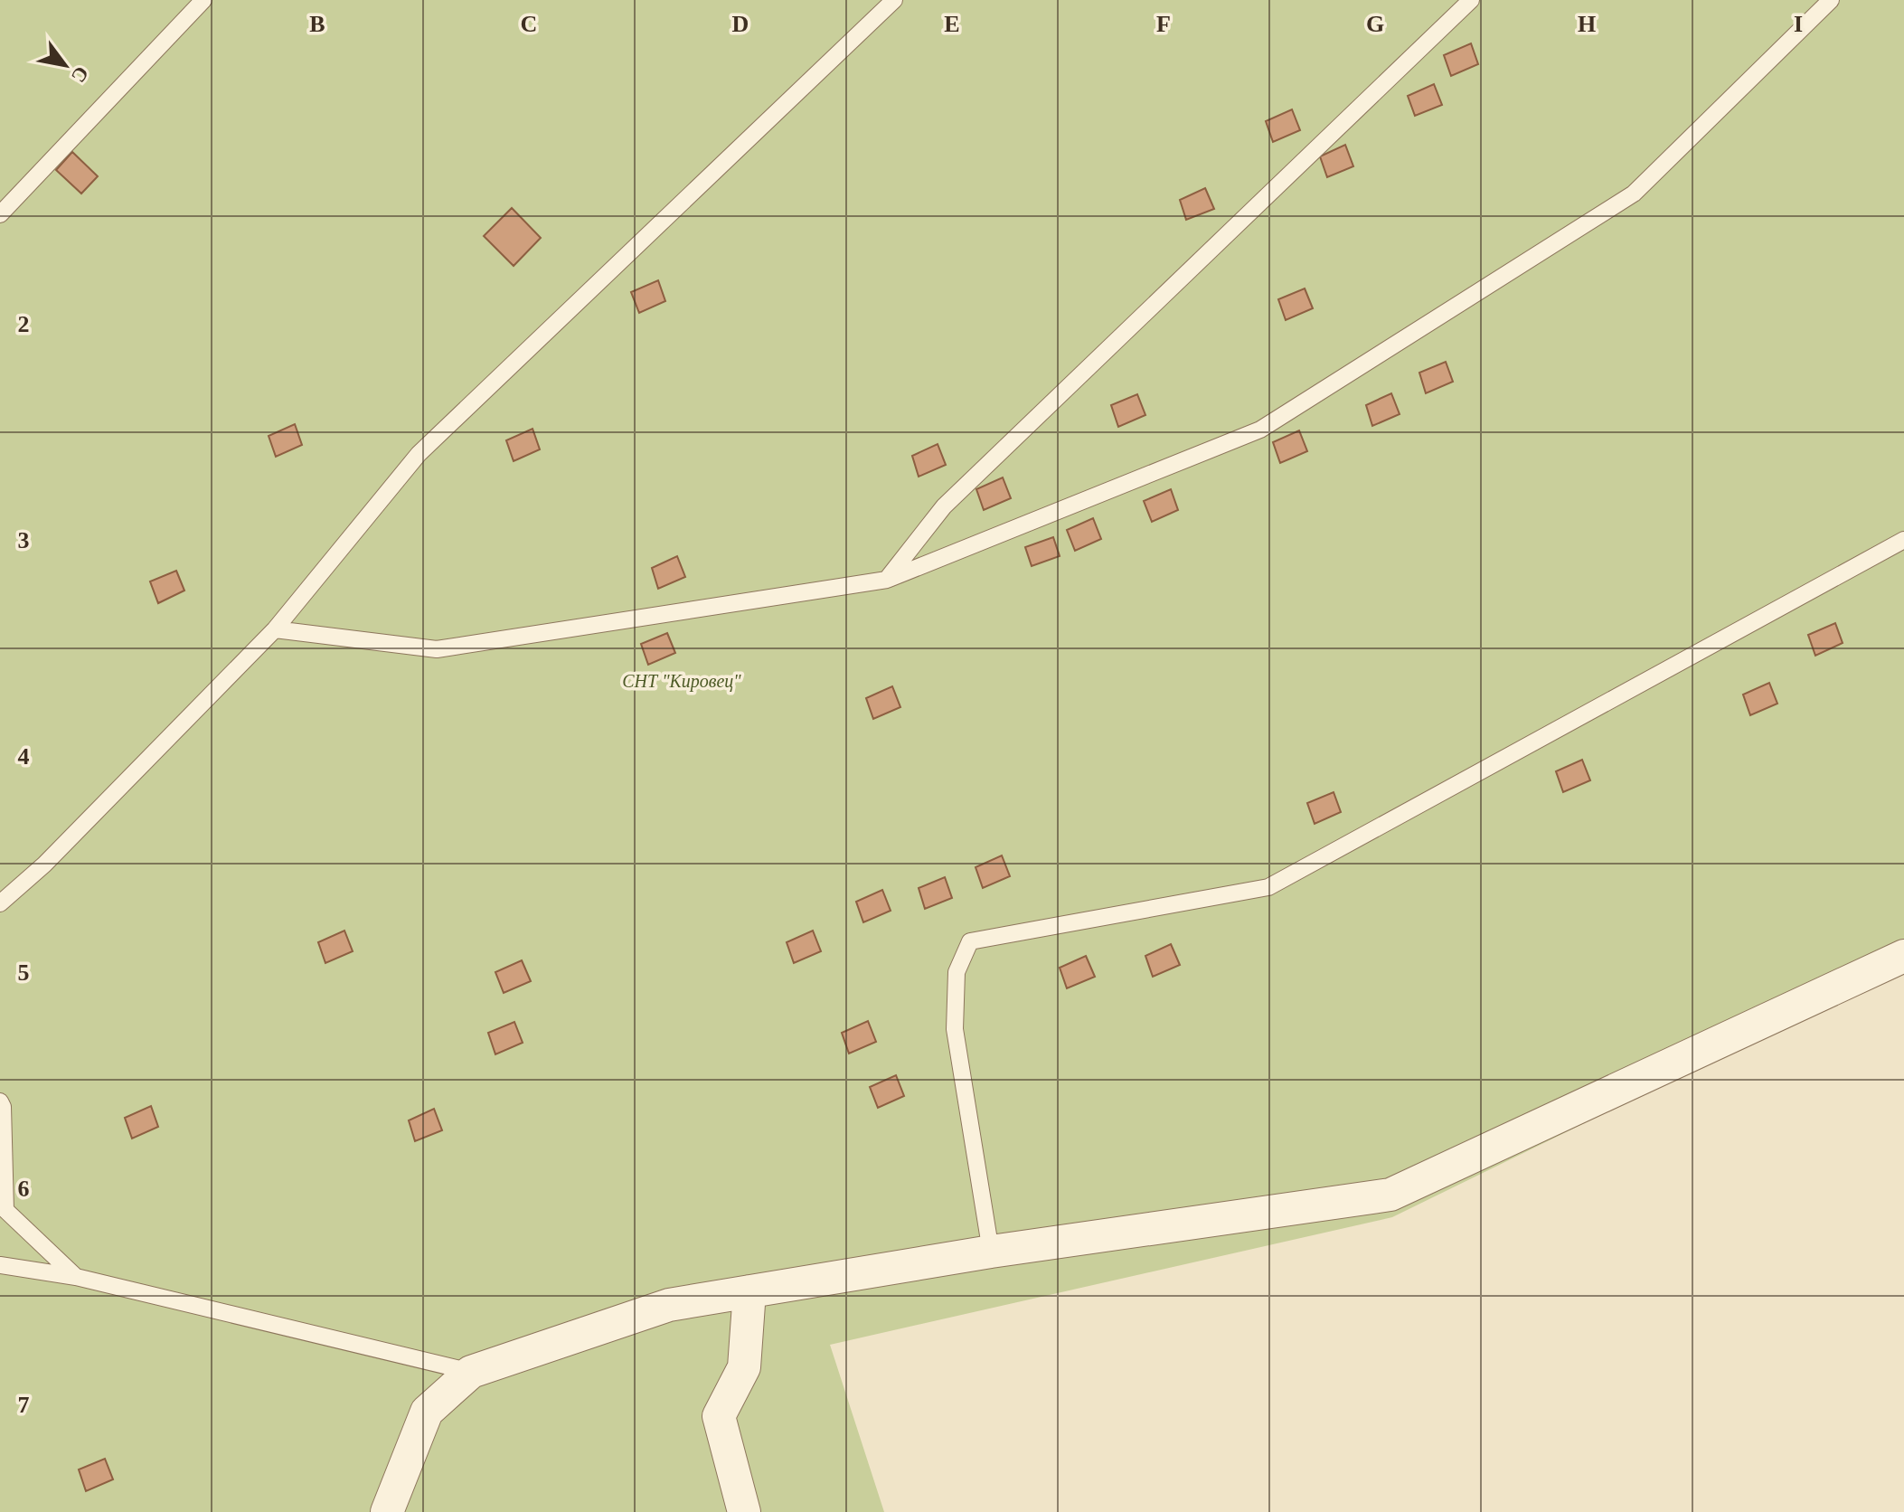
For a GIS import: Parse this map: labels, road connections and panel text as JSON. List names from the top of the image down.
{
  "parks": ["СНТ \"Кировец\""],
  "north": "bottom right",
  "grid": {
    "columns": [
      "B",
      "C",
      "D",
      "E",
      "F",
      "G",
      "H",
      "I"
    ],
    "rows": [
      "2",
      "3",
      "4",
      "5",
      "6",
      "7"
    ]
  }
}
